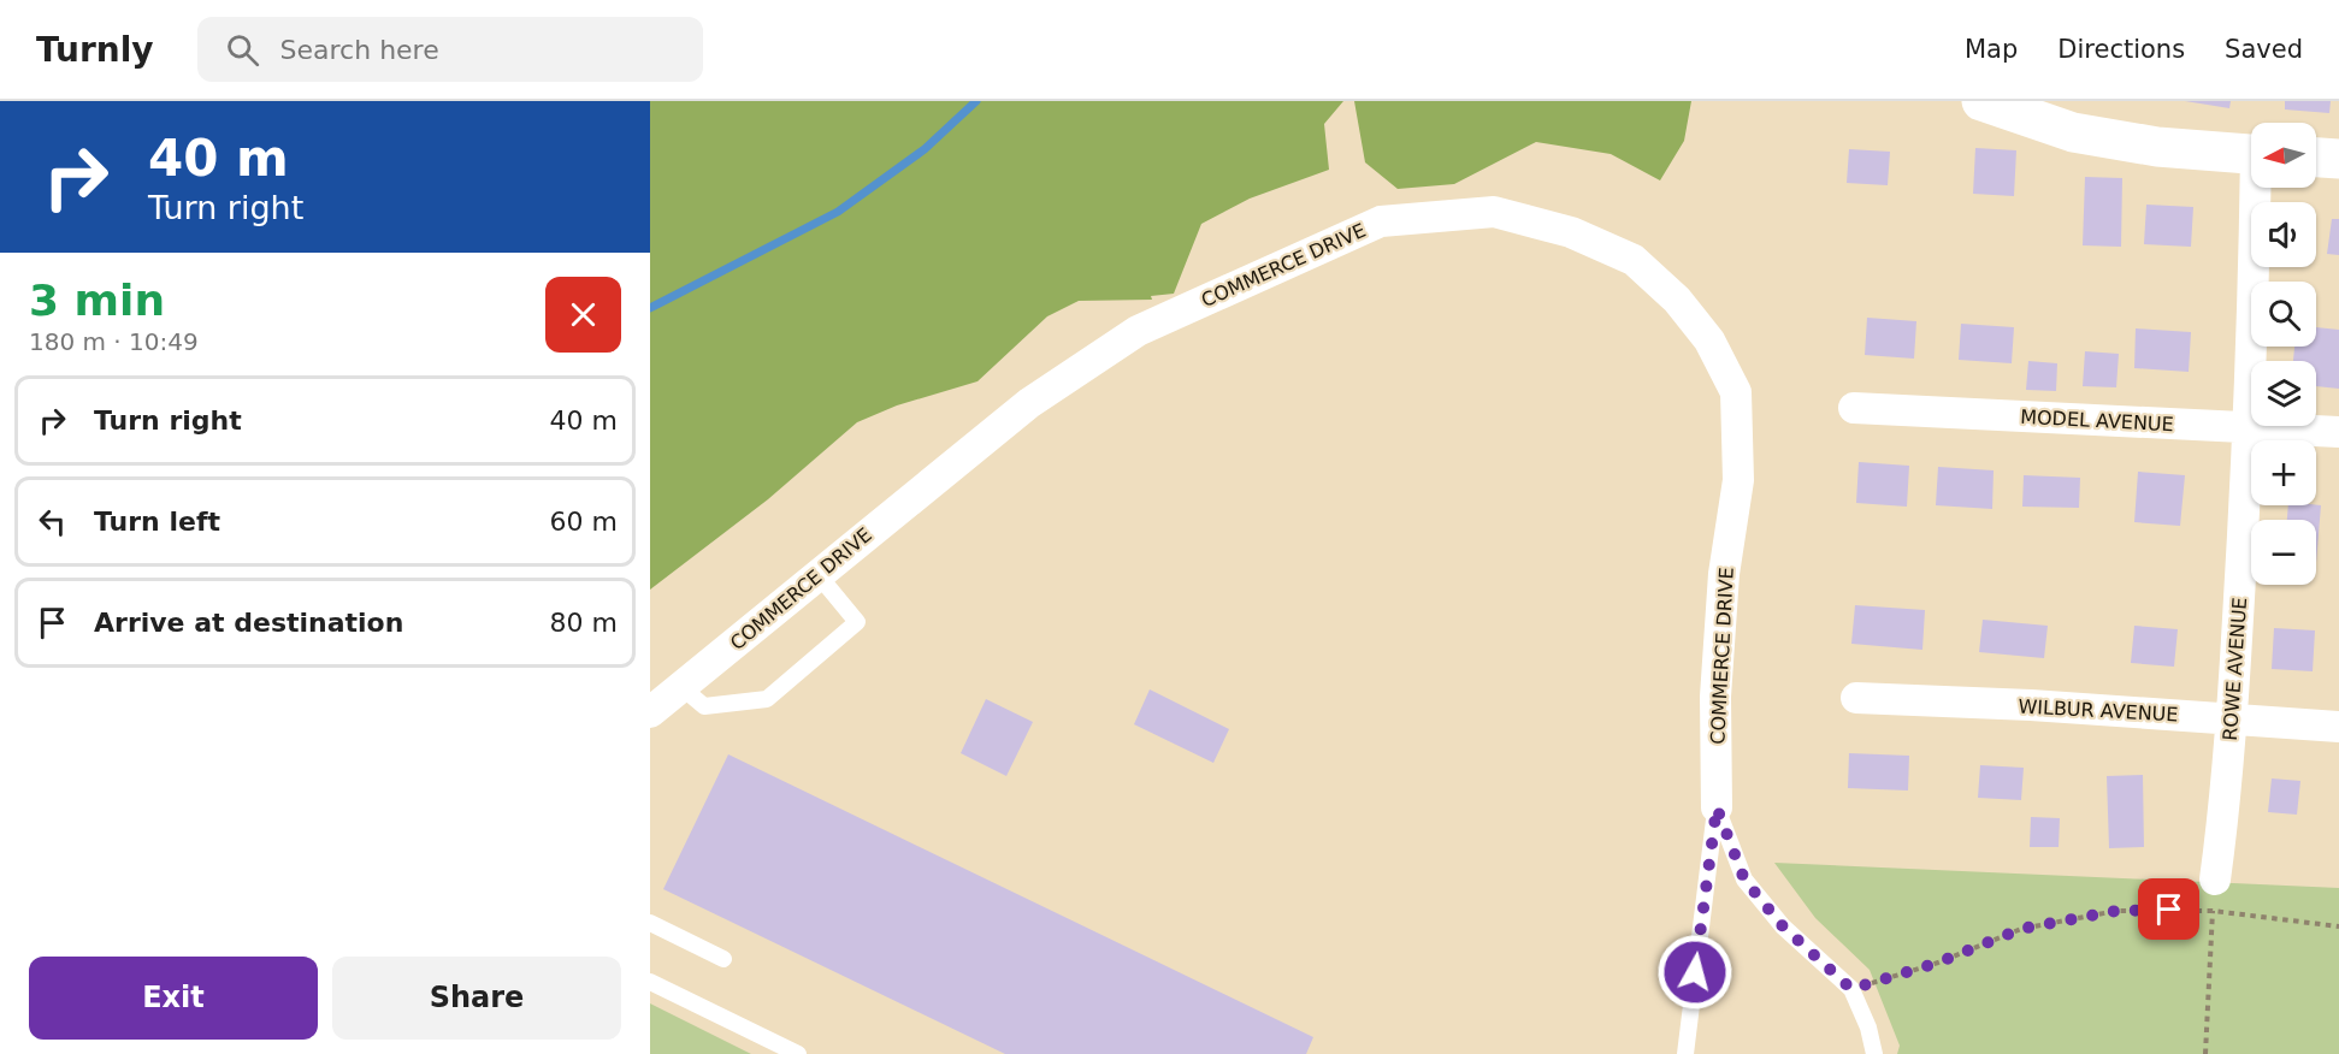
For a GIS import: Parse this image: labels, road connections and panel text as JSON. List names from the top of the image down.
{
  "streets": {
    "street": [
      "COMMERCE DRIVE",
      "MODEL AVENUE",
      "ROWE AVENUE",
      "WILBUR AVENUE"
    ]
  },
  "crossings": [
    ["MODEL AVENUE", "ROWE AVENUE"],
    ["ROWE AVENUE", "WILBUR AVENUE"]
  ],
  "north": "left",
  "page": {
    "header": "Turnly",
    "search": "Search here",
    "nav": ["Map", "Directions", "Saved"],
    "turn": ["40 m", "Turn right"],
    "map_buttons": ["+", "−"],
    "heading": ["3 min", "180 m · 10:49"],
    "list": [
      {
        "name": "Turn right",
        "value": "40 m"
      },
      {
        "name": "Turn left",
        "value": "60 m"
      },
      {
        "name": "Arrive at destination",
        "value": "80 m"
      }
    ],
    "buttons": ["Exit", "Share"]
  }
}
